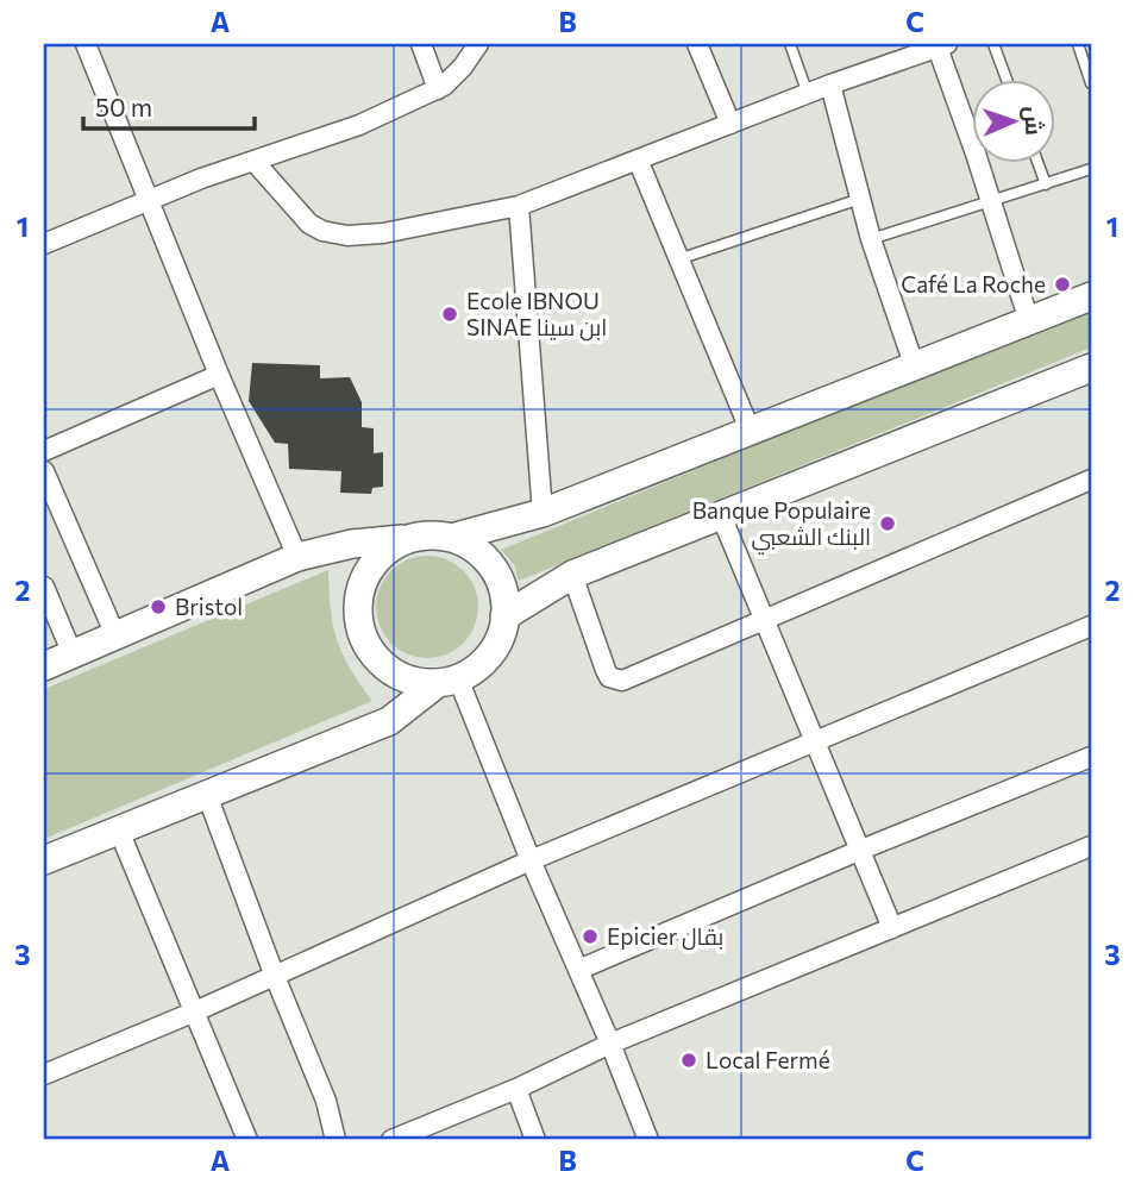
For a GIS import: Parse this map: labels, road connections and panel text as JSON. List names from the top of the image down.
{
  "places": [
    "Café La Roche",
    "Ecole IBNOU SINAE ابن سينا",
    "Banque Populaire البنك الشعبي",
    "Bristol",
    "Epicier بقال",
    "Local Fermé"
  ],
  "scale_bar": "50 m",
  "north": "right",
  "grid": {
    "columns": ["A", "B", "C"],
    "rows": ["1", "2", "3"]
  }
}
